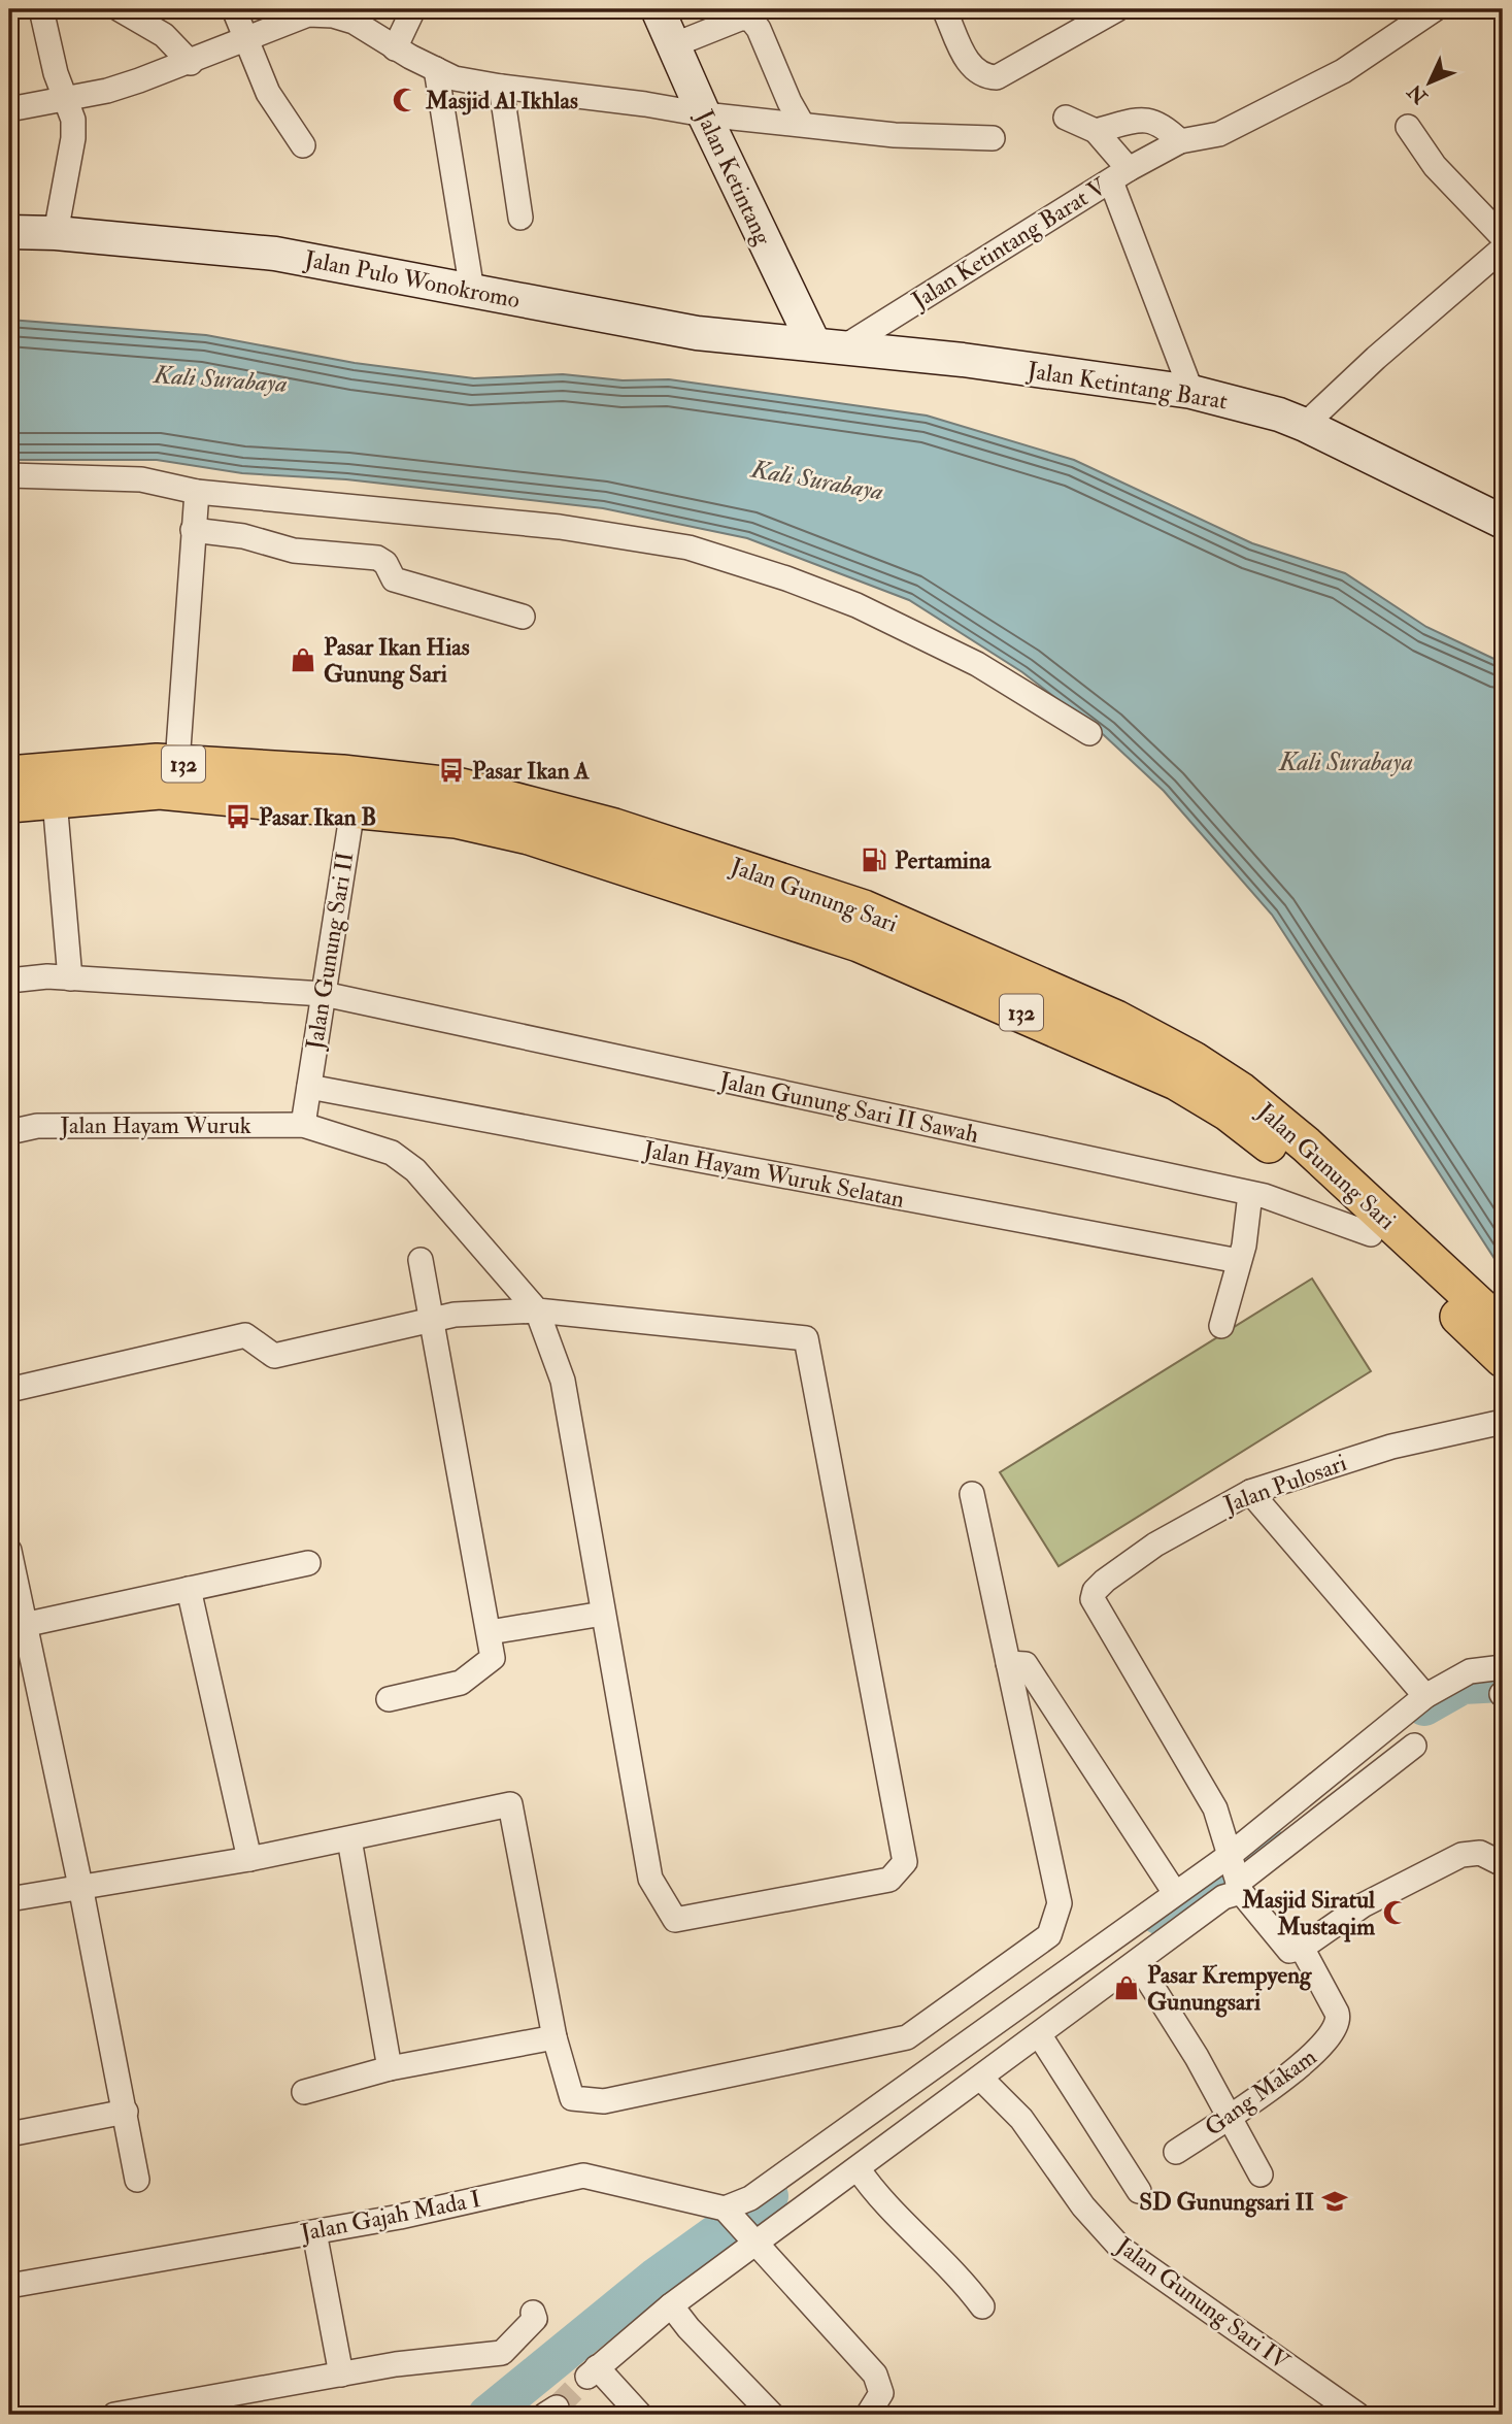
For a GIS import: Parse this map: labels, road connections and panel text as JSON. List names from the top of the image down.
{
  "streets": {
    "main road": [
      "Jalan Ketintang",
      "Jalan Pulo Wonokromo",
      "Jalan Ketintang Barat",
      "132",
      "Jalan Gunung Sari"
    ],
    "street": [
      "Jalan Ketintang Barat V",
      "Jalan Gunung Sari II",
      "Jalan Gunung Sari II Sawah",
      "Jalan Hayam Wuruk",
      "Jalan Hayam Wuruk Selatan",
      "Jalan Pulosari",
      "Gang Makam",
      "Jalan Gajah Mada I",
      "Jalan Gunung Sari IV"
    ]
  },
  "crossings": [
    ["Jalan Ketintang", "Jalan Ketintang Barat V"],
    ["Jalan Ketintang", "Jalan Pulo Wonokromo"],
    ["Jalan Ketintang", "Jalan Ketintang Barat"],
    ["Jalan Ketintang Barat V", "Jalan Pulo Wonokromo"],
    ["Jalan Ketintang Barat V", "Jalan Ketintang Barat"],
    ["Jalan Pulo Wonokromo", "Jalan Ketintang Barat"],
    ["Jalan Gunung Sari", "Jalan Gunung Sari II"],
    ["Jalan Gunung Sari", "Jalan Gunung Sari II Sawah"],
    ["Jalan Gunung Sari II", "Jalan Gunung Sari II Sawah"],
    ["Jalan Gunung Sari II", "Jalan Hayam Wuruk"],
    ["Jalan Gunung Sari II", "Jalan Hayam Wuruk Selatan"]
  ],
  "water": ["Kali Surabaya"],
  "places": {
    "mosque": ["Masjid Al Ikhlas", "Masjid Siratul Mustaqim"],
    "shop": ["Pasar Ikan Hias Gunung Sari", "Pasar Krempyeng Gunungsari"],
    "bus stop": ["Pasar Ikan A", "Pasar Ikan B"],
    "fuel station": ["Pertamina"],
    "school or university": ["SD Gunungsari II"]
  },
  "north": "bottom left"
}
